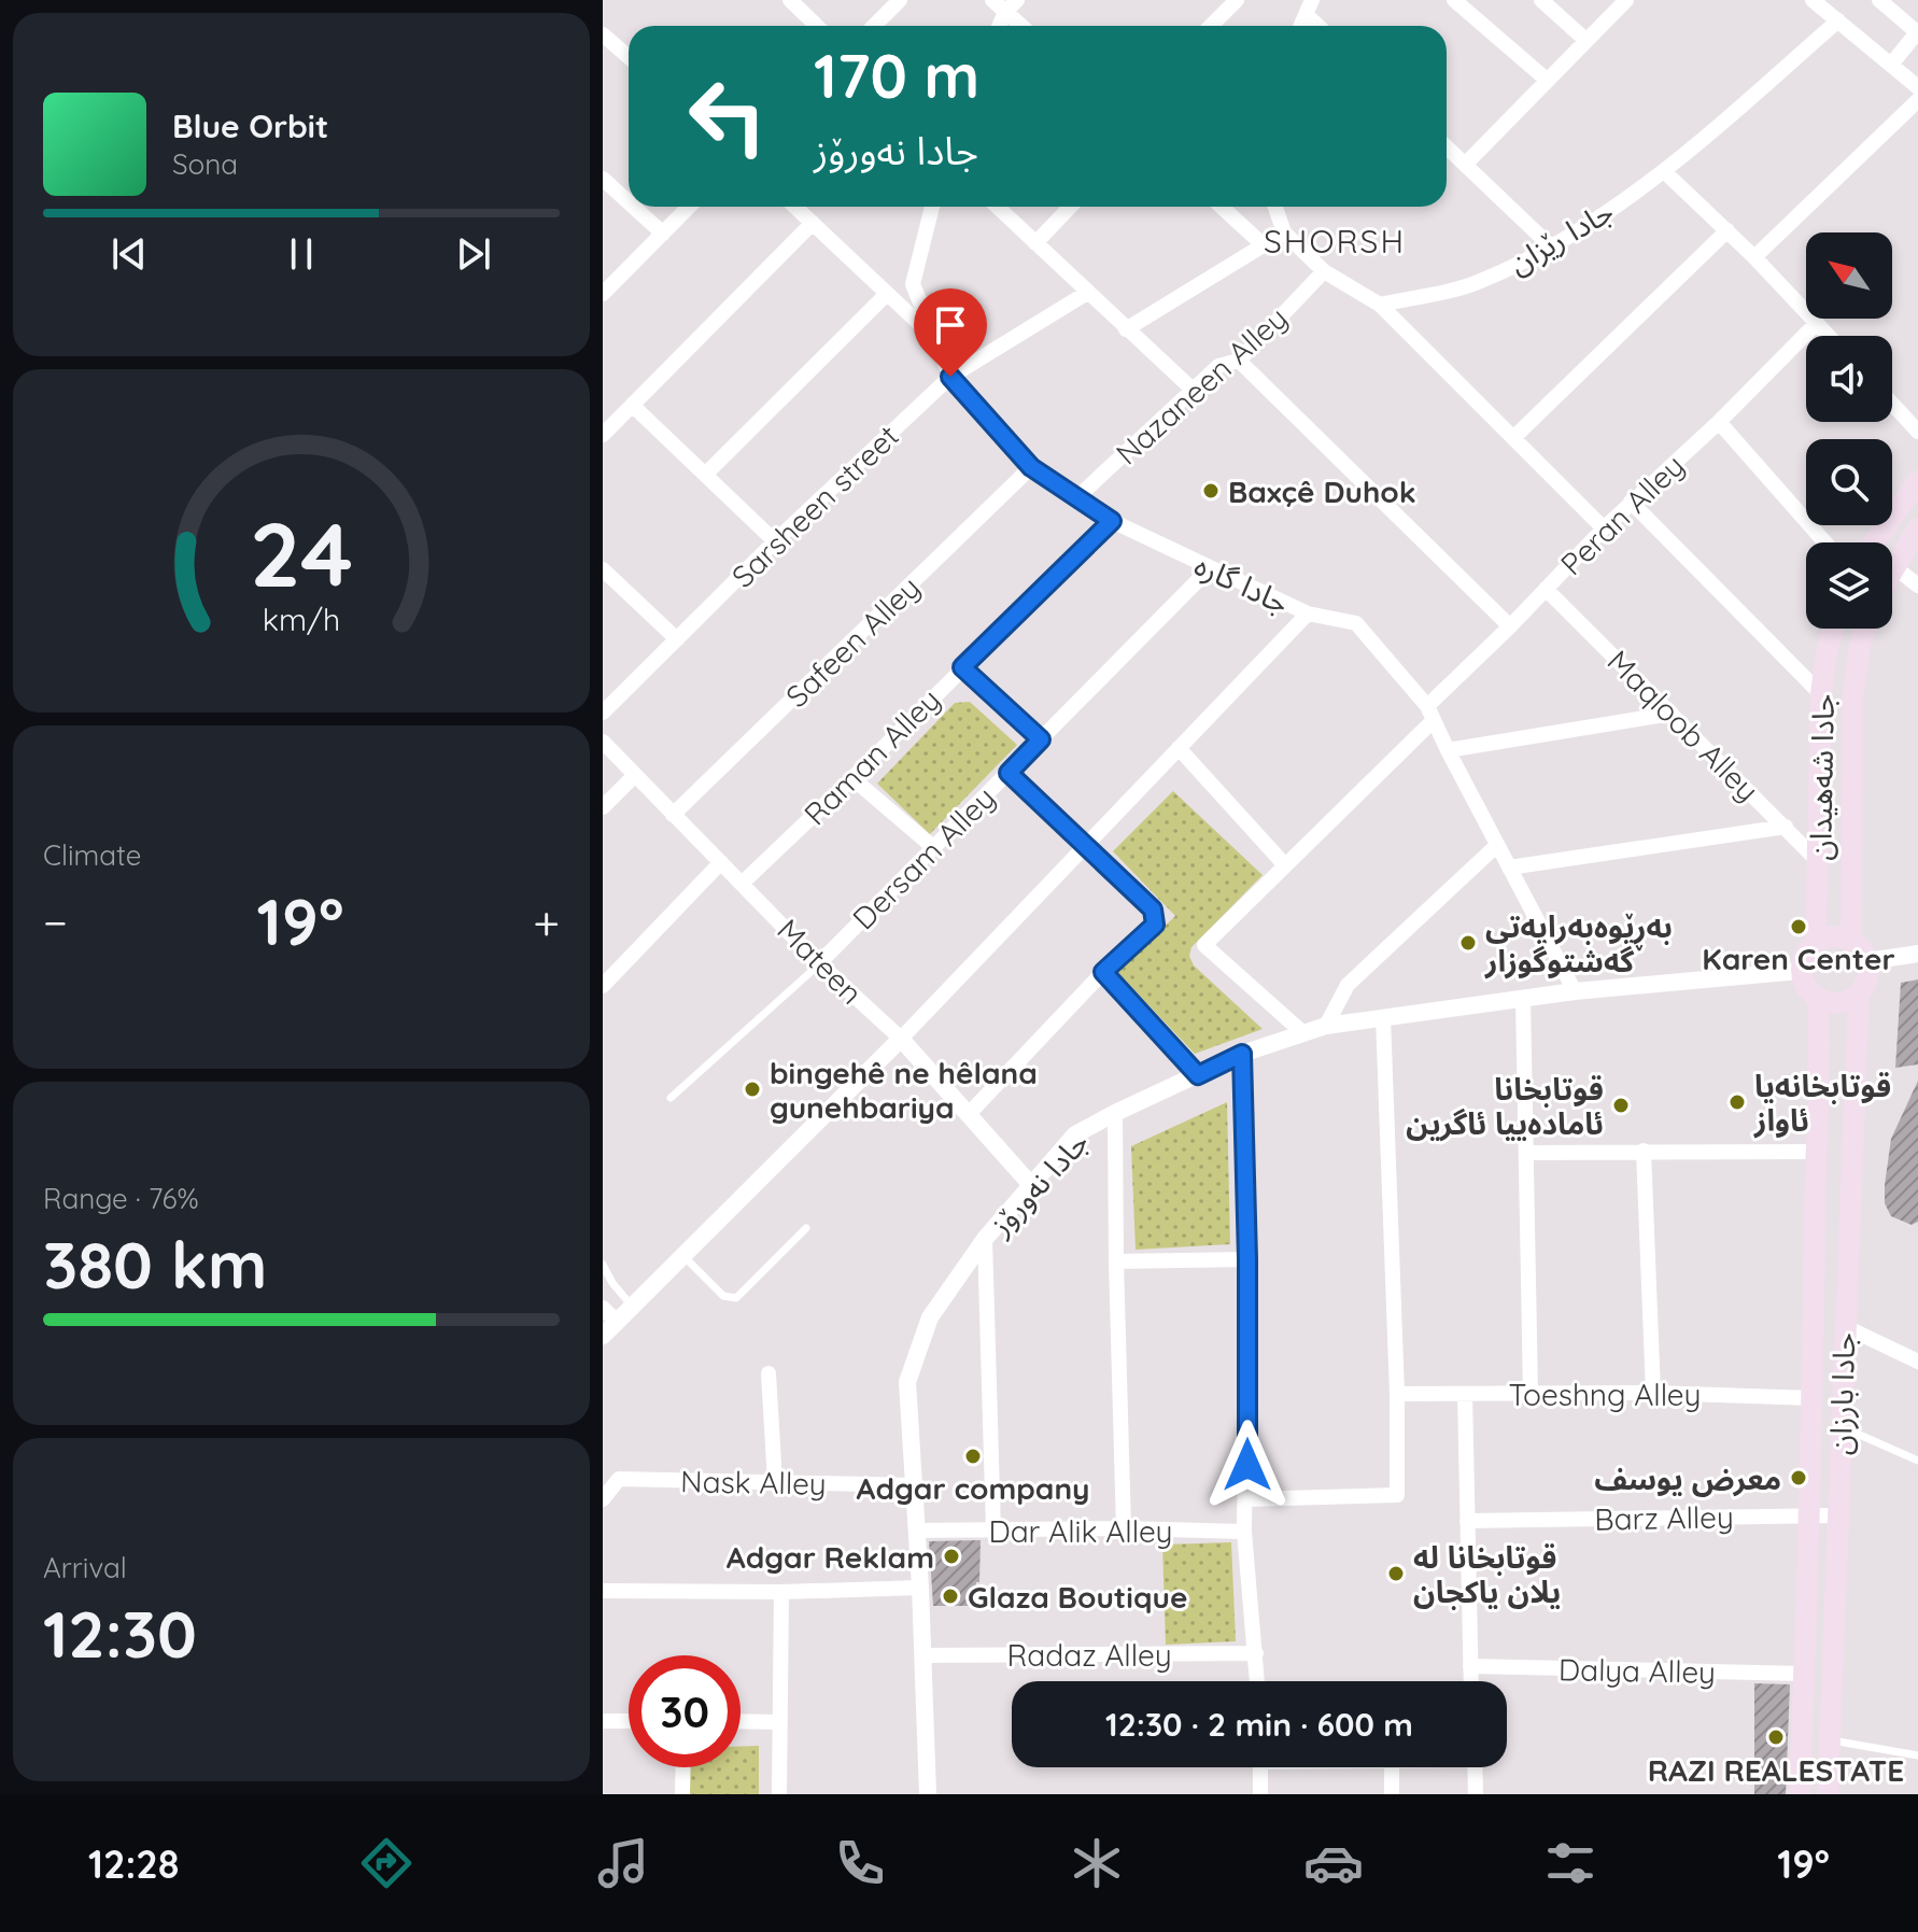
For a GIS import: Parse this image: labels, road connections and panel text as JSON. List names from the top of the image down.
{
  "streets": {
    "main road": ["جادا شەهیدان", "جادا بارزان"],
    "street": [
      "جادا رێزان",
      "Nazaneen Alley",
      "Sarsheen street",
      "Peran Alley",
      "جادا گارە",
      "Safeen Alley",
      "Maqloob Alley",
      "Raman Alley",
      "Dersam Alley",
      "Mateen",
      "جادا نەورۆز",
      "Toeshng Alley",
      "Nask Alley",
      "Barz Alley",
      "Dar Alik Alley",
      "Radaz Alley",
      "Dalya Alley"
    ]
  },
  "crossings": [
    ["Nazaneen Alley", "جادا گارە"],
    ["Sarsheen street", "جادا گارە"],
    ["Peran Alley", "جادا گارە"],
    ["Peran Alley", "Maqloob Alley"],
    ["Peran Alley", "جادا نەورۆز"],
    ["جادا گارە", "Safeen Alley"],
    ["جادا گارە", "Raman Alley"],
    ["جادا گارە", "Dersam Alley"],
    ["جادا گارە", "جادا نەورۆز"],
    ["Safeen Alley", "Mateen"],
    ["Maqloob Alley", "جادا شەهیدان"],
    ["Raman Alley", "Mateen"],
    ["جادا شەهیدان", "جادا نەورۆز"],
    ["جادا شەهیدان", "جادا بارزان"],
    ["Dersam Alley", "Mateen"],
    ["Mateen", "جادا نەورۆز"],
    ["جادا نەورۆز", "جادا بارزان"],
    ["جادا نەورۆز", "Nask Alley"],
    ["جادا نەورۆز", "Dar Alik Alley"],
    ["جادا نەورۆز", "Radaz Alley"],
    ["Toeshng Alley", "جادا بارزان"],
    ["جادا بارزان", "Barz Alley"],
    ["جادا بارزان", "Dalya Alley"]
  ],
  "districts": ["SHORSH"],
  "places": [
    "Baxçê Duhok",
    "Karen Center",
    "بەڕێوەبەرایەتی گەشتوگوزار",
    "bingehê ne hêlana gunehbariya",
    "قوتابخانەیا ئاواز",
    "قوتابخانا ئامادەییا ئاگرین",
    "Adgar company",
    "معرض يوسف",
    "Adgar Reklam",
    "قوتابخانا له يلان ياكجان",
    "Glaza Boutique",
    "RAZI REALESTATE"
  ],
  "north": "top left",
  "page": {
    "turn": ["170 m", "جادا نەورۆز"],
    "song": ["Blue Orbit", "Sona"],
    "tile": [
      "Climate",
      ["Range · 76%", "380 km"],
      ["Arrival", "12:30"]
    ],
    "heat": ["−", "19°", "+"],
    "limit": "30",
    "trip": "12:30 · 2 min · 600 m",
    "tabs": ["12:28", "19°"],
    "gauge": ["24", "km/h"]
  }
}
